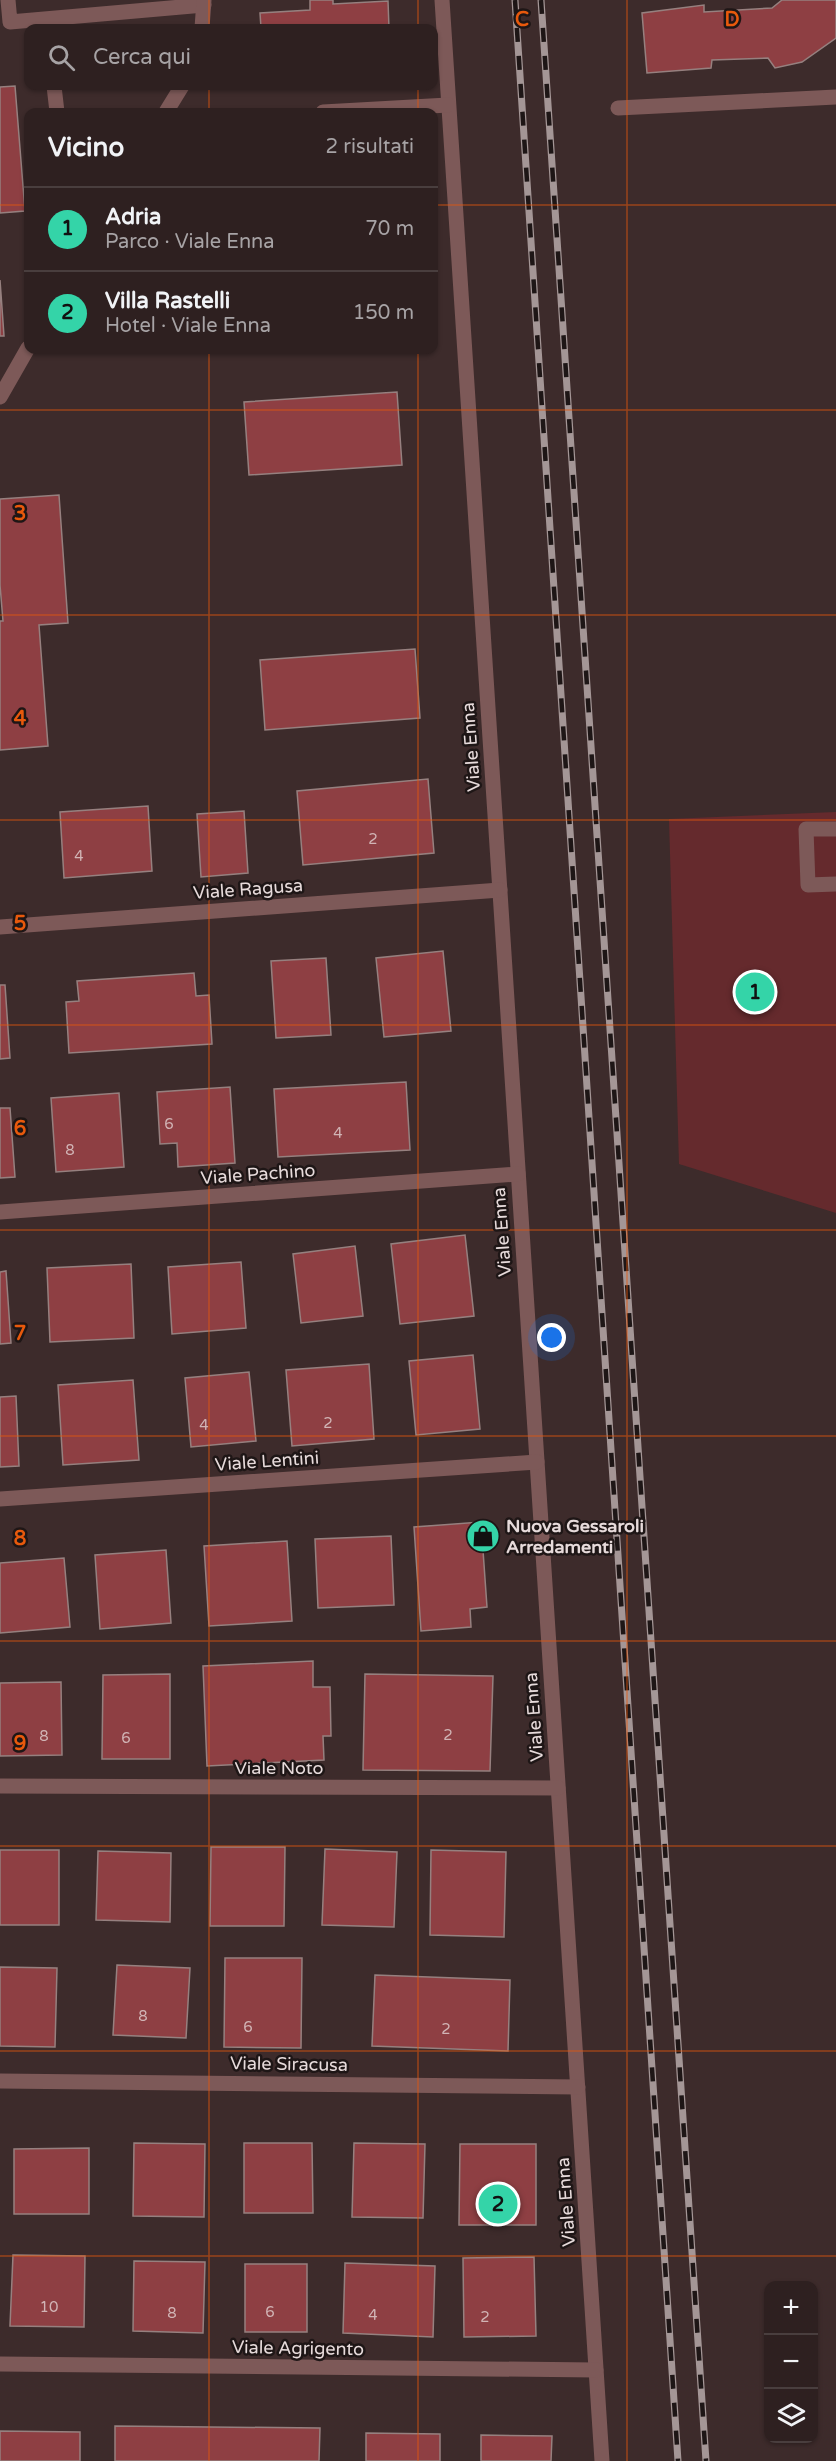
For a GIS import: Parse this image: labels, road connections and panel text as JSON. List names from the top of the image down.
{
  "streets": {
    "street": [
      "Viale Enna",
      "Viale Ragusa",
      "Viale Pachino",
      "Viale Lentini",
      "Viale Noto",
      "Viale Siracusa",
      "Viale Agrigento"
    ]
  },
  "crossings": [
    ["Viale Enna", "Viale Ragusa"],
    ["Viale Enna", "Viale Pachino"],
    ["Viale Enna", "Viale Lentini"],
    ["Viale Enna", "Viale Noto"],
    ["Viale Enna", "Viale Siracusa"],
    ["Viale Enna", "Viale Agrigento"]
  ],
  "places": {
    "shop": ["Nuova Gessaroli Arredamenti"]
  },
  "house_numbers": [
    "2",
    "4",
    "6",
    "4",
    "8",
    "2",
    "4",
    "2",
    "8",
    "6",
    "8",
    "6",
    "2",
    "10",
    "6",
    "8",
    "4",
    "2"
  ],
  "page": {
    "search": "Cerca qui",
    "heading": ["Vicino", "2 risultati"],
    "list": [
      {
        "mark": "1",
        "name": "Adria",
        "note": "Parco · Viale Enna",
        "value": "70 m"
      },
      {
        "mark": "2",
        "name": "Villa Rastelli",
        "note": "Hotel · Viale Enna",
        "value": "150 m"
      }
    ],
    "pins": ["1", "2"],
    "map_buttons": ["+", "−"]
  },
  "grid": {
    "columns": ["C", "D"],
    "rows": [
      "3",
      "4",
      "5",
      "6",
      "7",
      "8",
      "9"
    ]
  }
}
